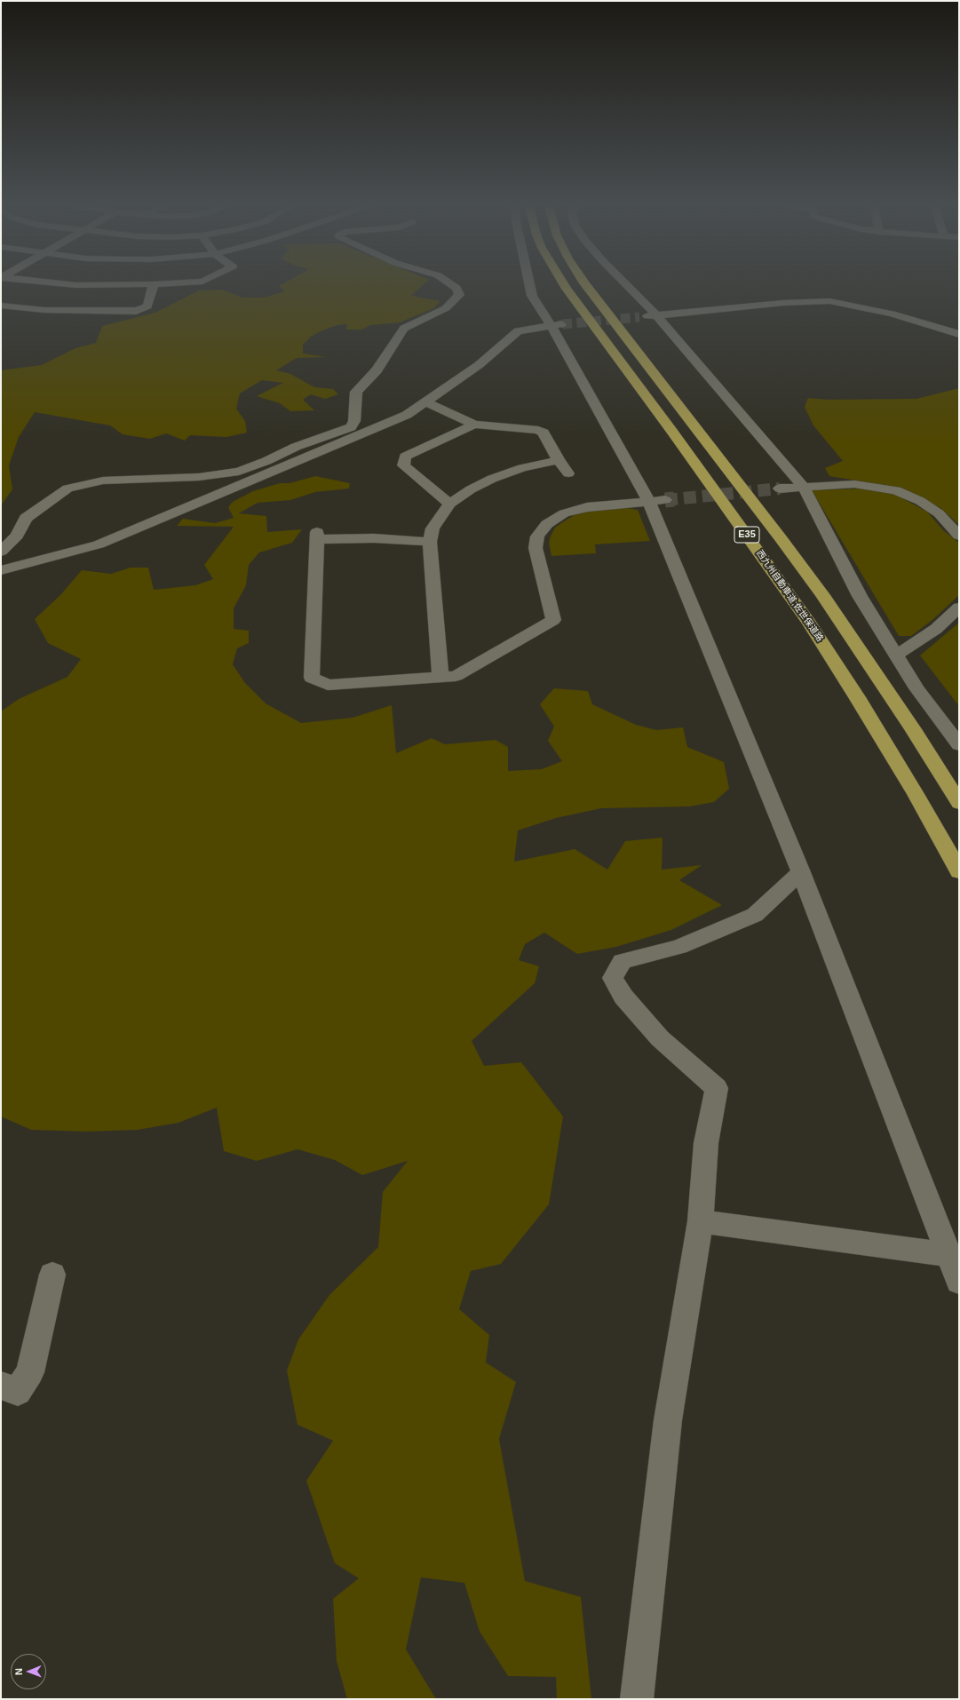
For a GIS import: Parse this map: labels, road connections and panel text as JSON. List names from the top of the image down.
{
  "streets": {
    "highway": ["E35", "西九州自動車道;佐世保道路"]
  },
  "north": "left"
}
